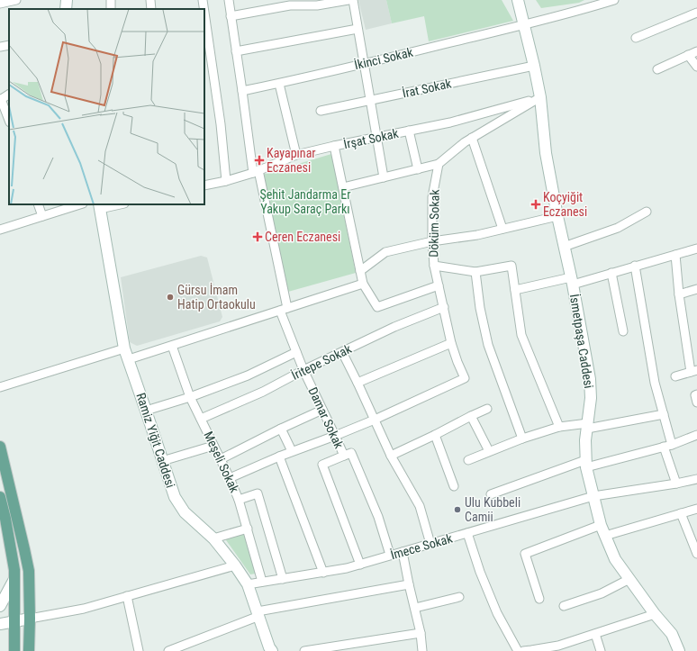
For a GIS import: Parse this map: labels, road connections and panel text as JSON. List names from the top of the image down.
{
  "streets": {
    "main road": ["İsmetpaşa Caddesi", "Ramiz Yiğit Caddesi"],
    "street": [
      "İkinci Sokak",
      "İrat Sokak",
      "İrşat Sokak",
      "Döküm Sokak",
      "İritepe Sokak",
      "Damar Sokak",
      "Meşeli Sokak",
      "İmece Sokak"
    ]
  },
  "crossings": [
    ["İkinci Sokak", "İsmetpaşa Caddesi"],
    ["İkinci Sokak", "Damar Sokak"],
    ["İrat Sokak", "İsmetpaşa Caddesi"],
    ["İrşat Sokak", "İsmetpaşa Caddesi"],
    ["İrşat Sokak", "Damar Sokak"],
    ["Döküm Sokak", "İritepe Sokak"],
    ["İsmetpaşa Caddesi", "İmece Sokak"],
    ["İritepe Sokak", "Damar Sokak"],
    ["İritepe Sokak", "Meşeli Sokak"],
    ["Damar Sokak", "İmece Sokak"],
    ["Ramiz Yiğit Caddesi", "İmece Sokak"],
    ["Meşeli Sokak", "İmece Sokak"]
  ],
  "parks": ["Şehit Jandarma Er Yakup Saraç Parkı"],
  "places": {
    "health": ["Kayapınar Eczanesi", "Koçyiğit Eczanesi", "Ceren Eczanesi"],
    "other": ["Gürsu İmam Hatip Ortaokulu", "Ulu Kubbeli Camii"]
  }
}
